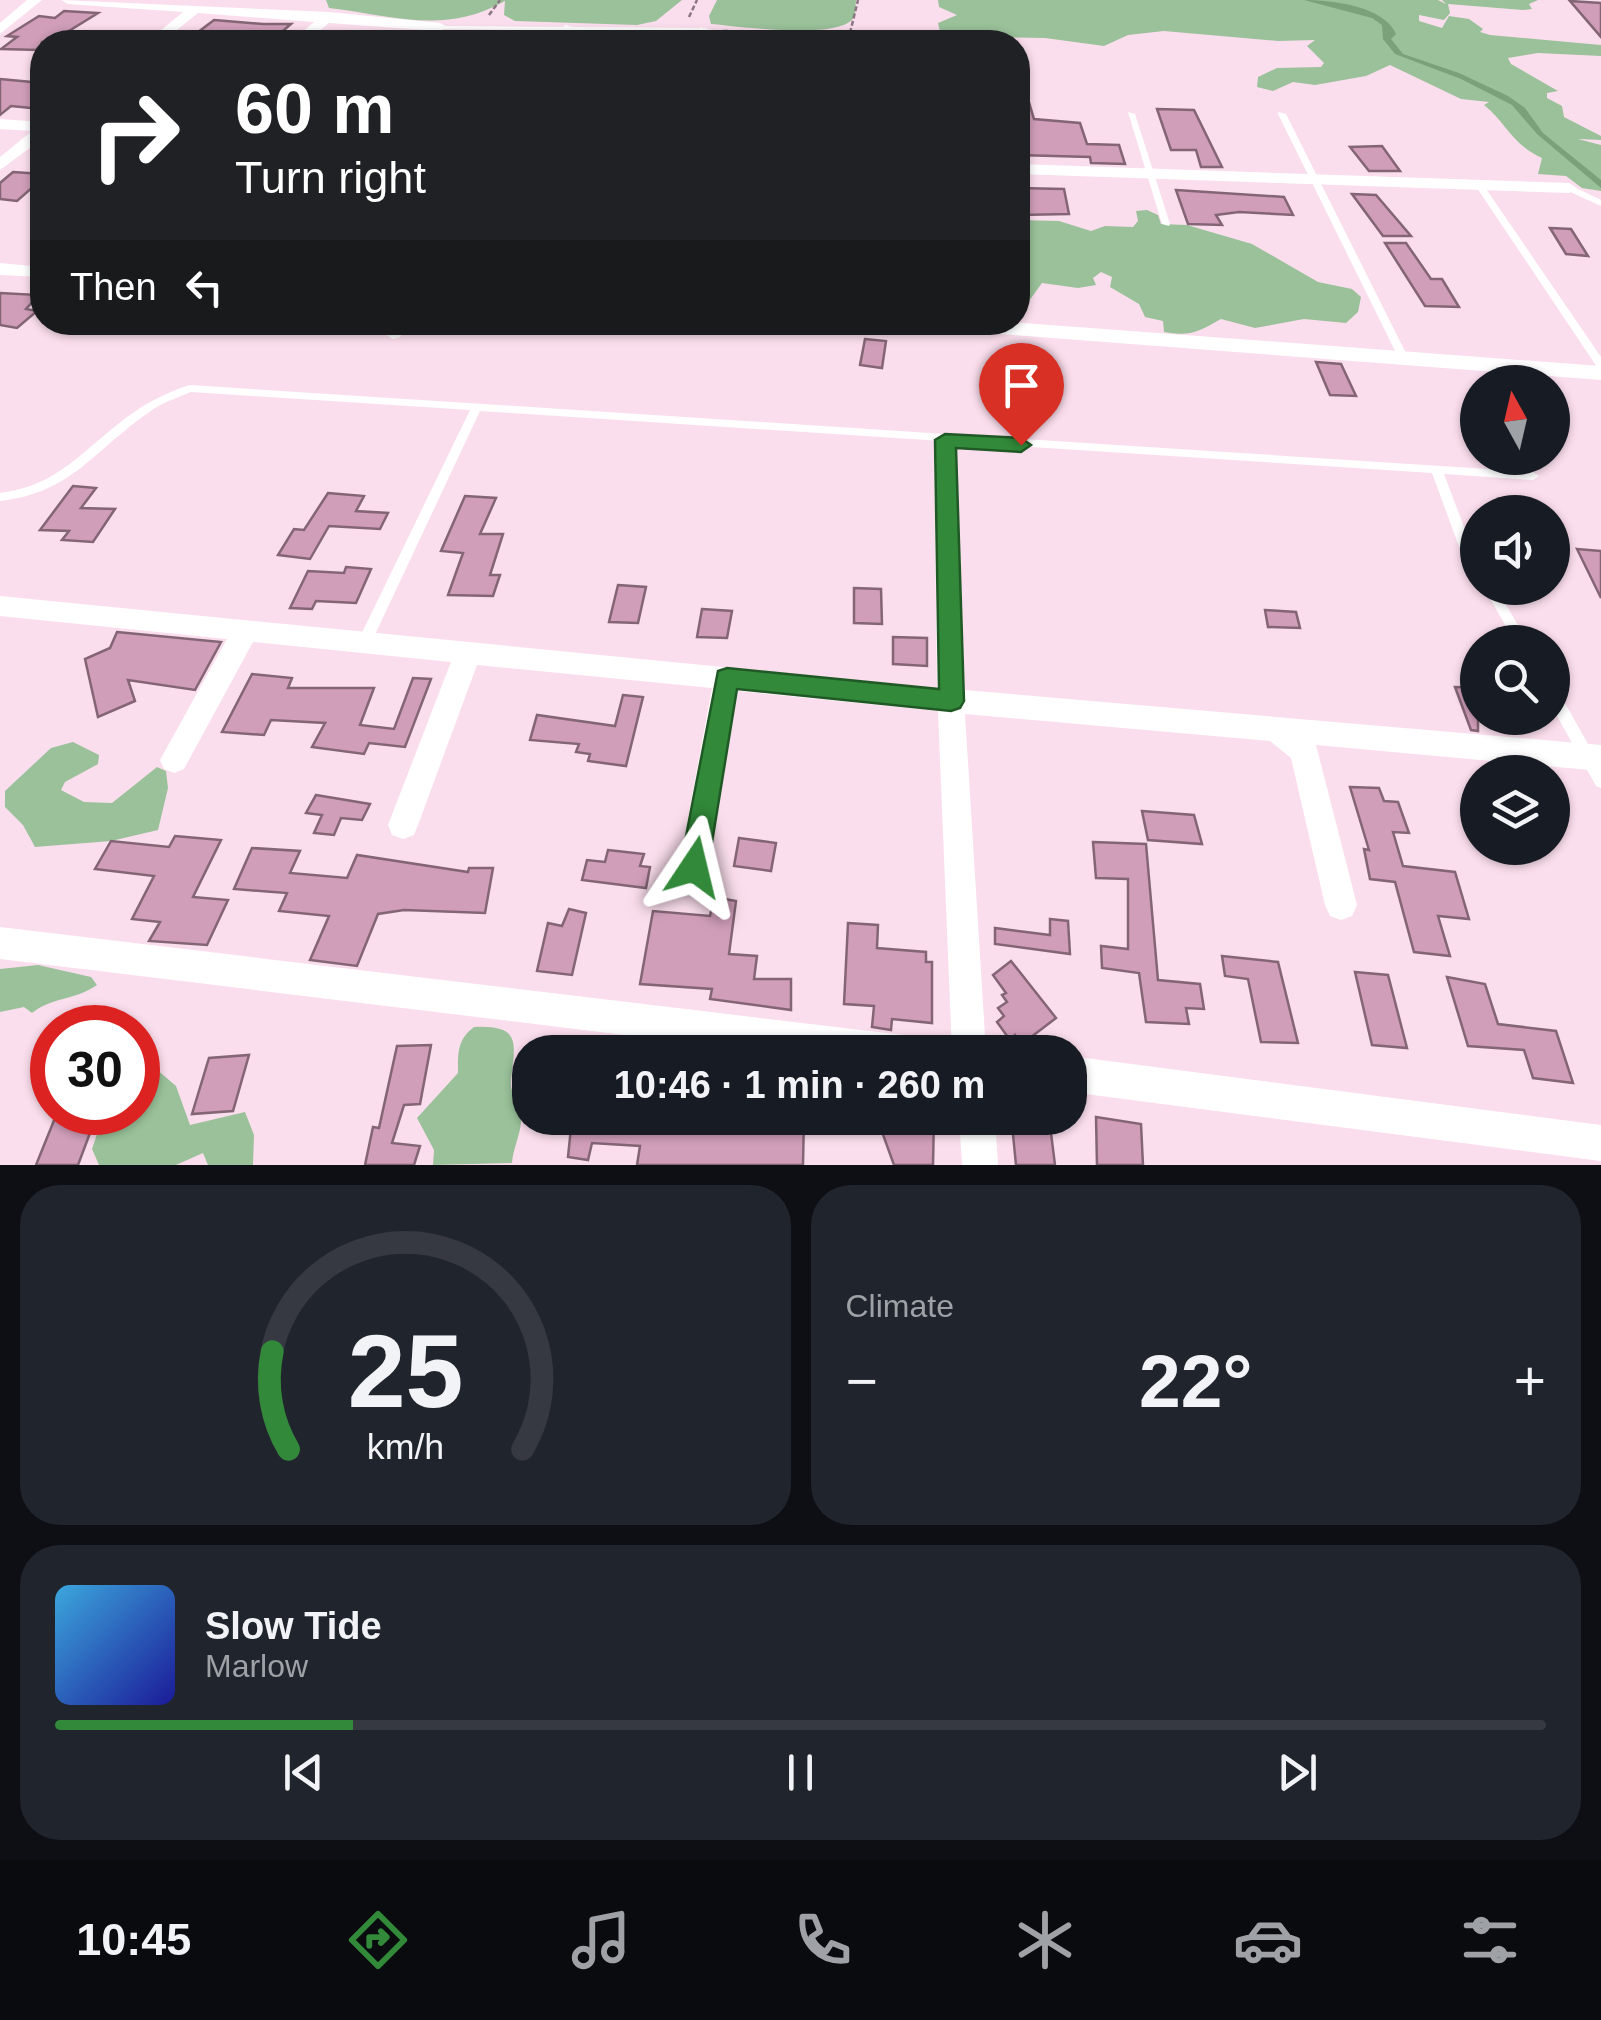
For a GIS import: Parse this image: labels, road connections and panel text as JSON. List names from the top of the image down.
{
  "north": "top",
  "page": {
    "turn": ["60 m", "Turn right"],
    "then": "Then",
    "limit": "30",
    "trip": "10:46 · 1 min · 260 m",
    "tile": "Climate",
    "heat": ["−", "22°", "+"],
    "song": ["Slow Tide", "Marlow"],
    "tabs": "10:45",
    "gauge": ["25", "km/h"]
  }
}
